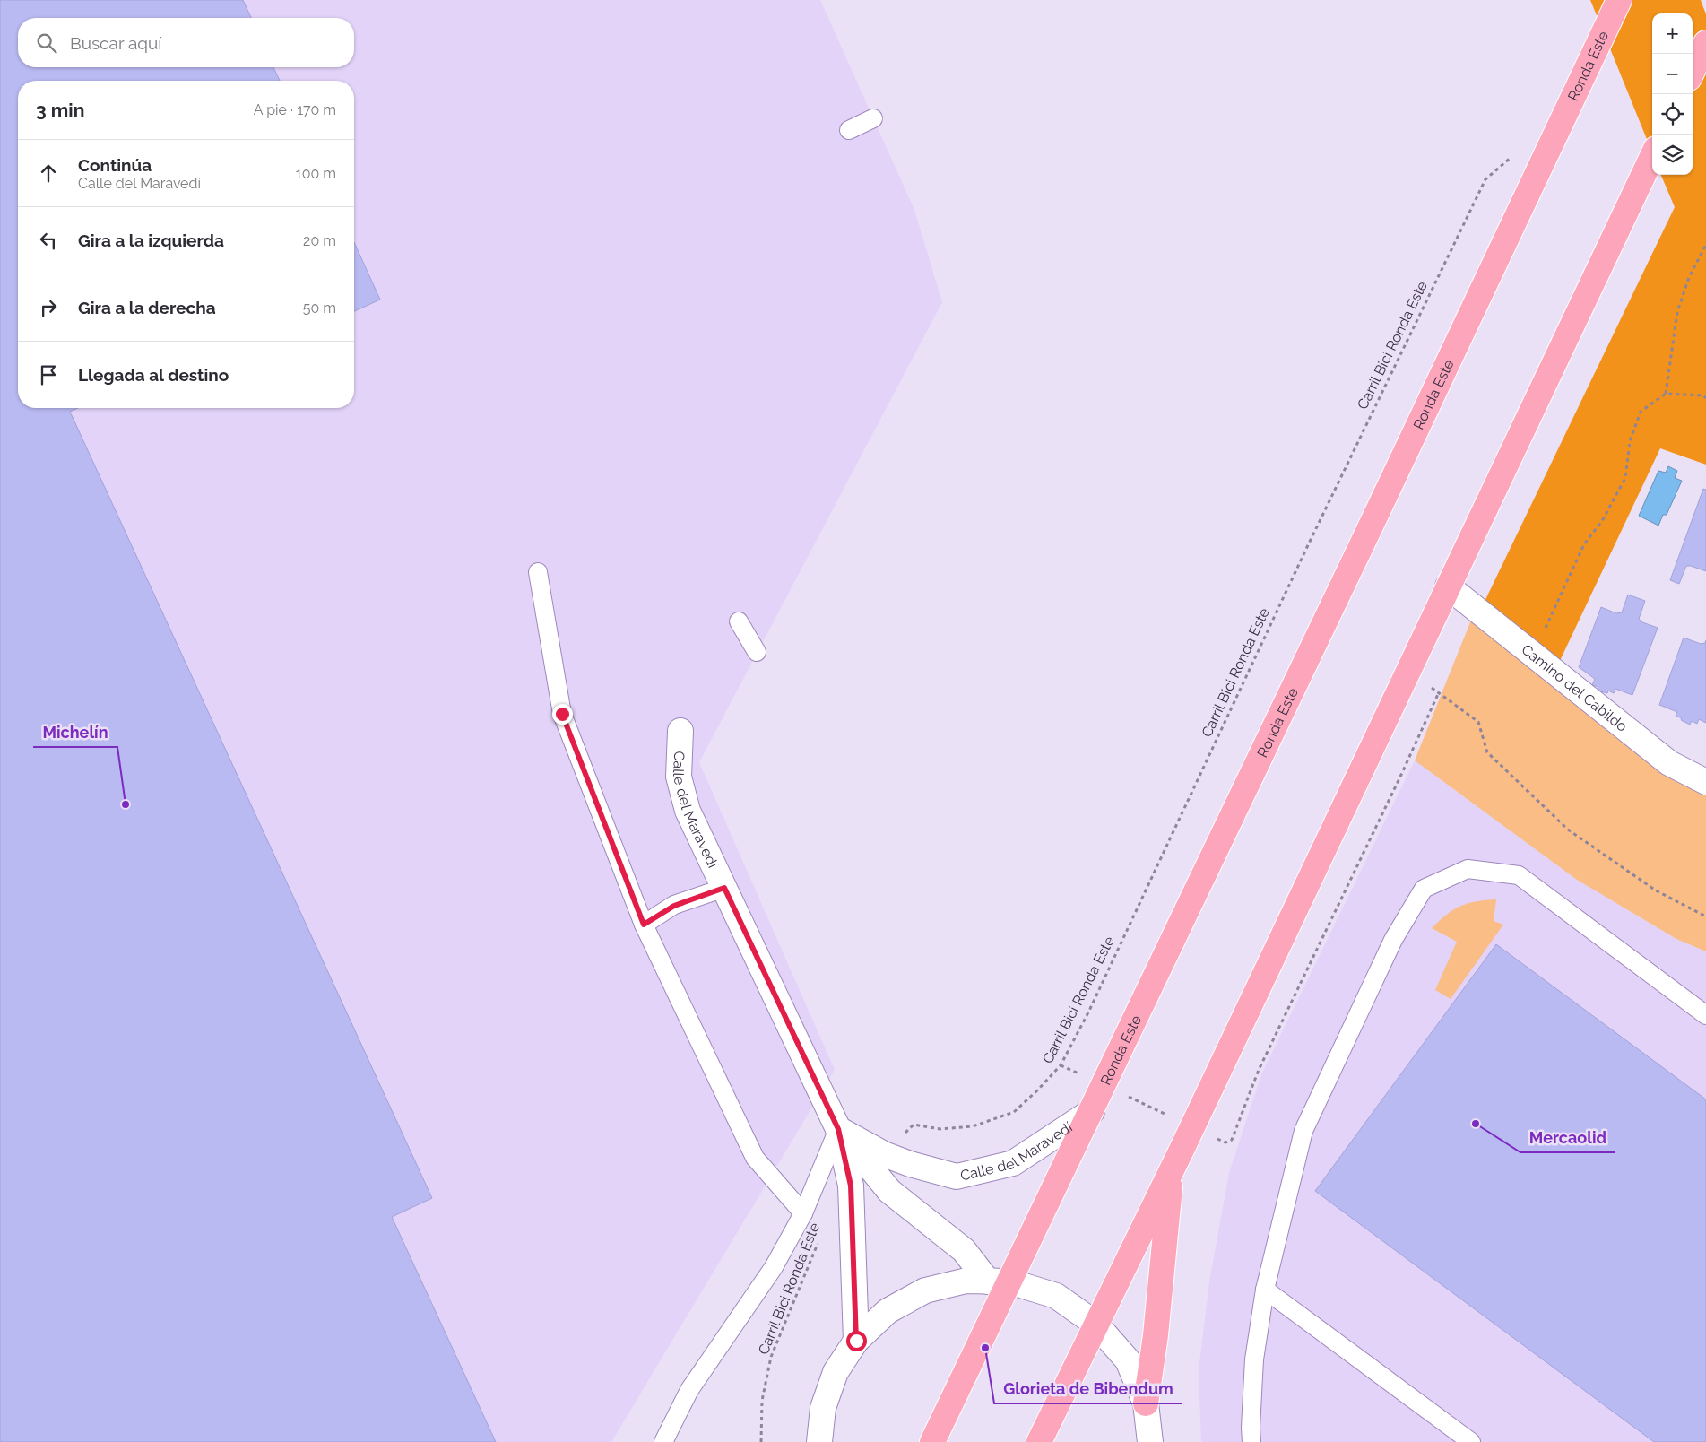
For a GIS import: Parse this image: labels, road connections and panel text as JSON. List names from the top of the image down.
{
  "streets": {
    "highway": ["Ronda Este"],
    "street": ["Camino del Cabildo", "Calle del Maravedí"],
    "path": ["Carril Bici Ronda Este"]
  },
  "crossings": [
    ["Ronda Este", "Calle del Maravedí"]
  ],
  "places": ["Michelín", "Mercaolid", "Glorieta de Bibendum"],
  "page": {
    "map_buttons": ["+", "−"],
    "search": "Buscar aquí",
    "heading": ["3 min", "A pie · 170 m"],
    "list": [
      ["Continúa", "Calle del Maravedí", "100 m"],
      ["Gira a la izquierda", "20 m"],
      ["Gira a la derecha", "50 m"],
      "Llegada al destino"
    ]
  }
}
